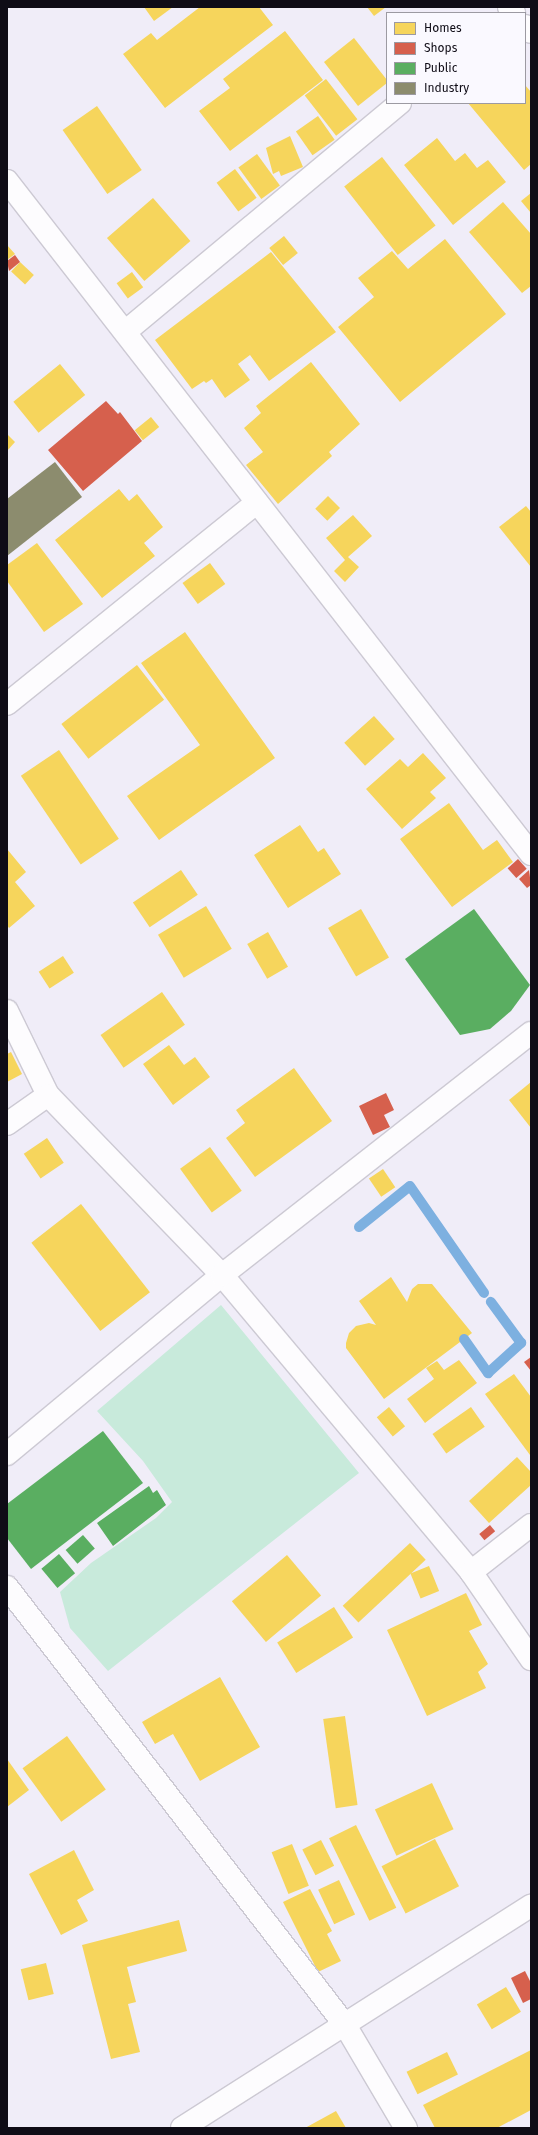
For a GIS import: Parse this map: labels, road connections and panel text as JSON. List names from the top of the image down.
{
  "legend": [
    "Homes",
    "Shops",
    "Public",
    "Industry"
  ]
}
